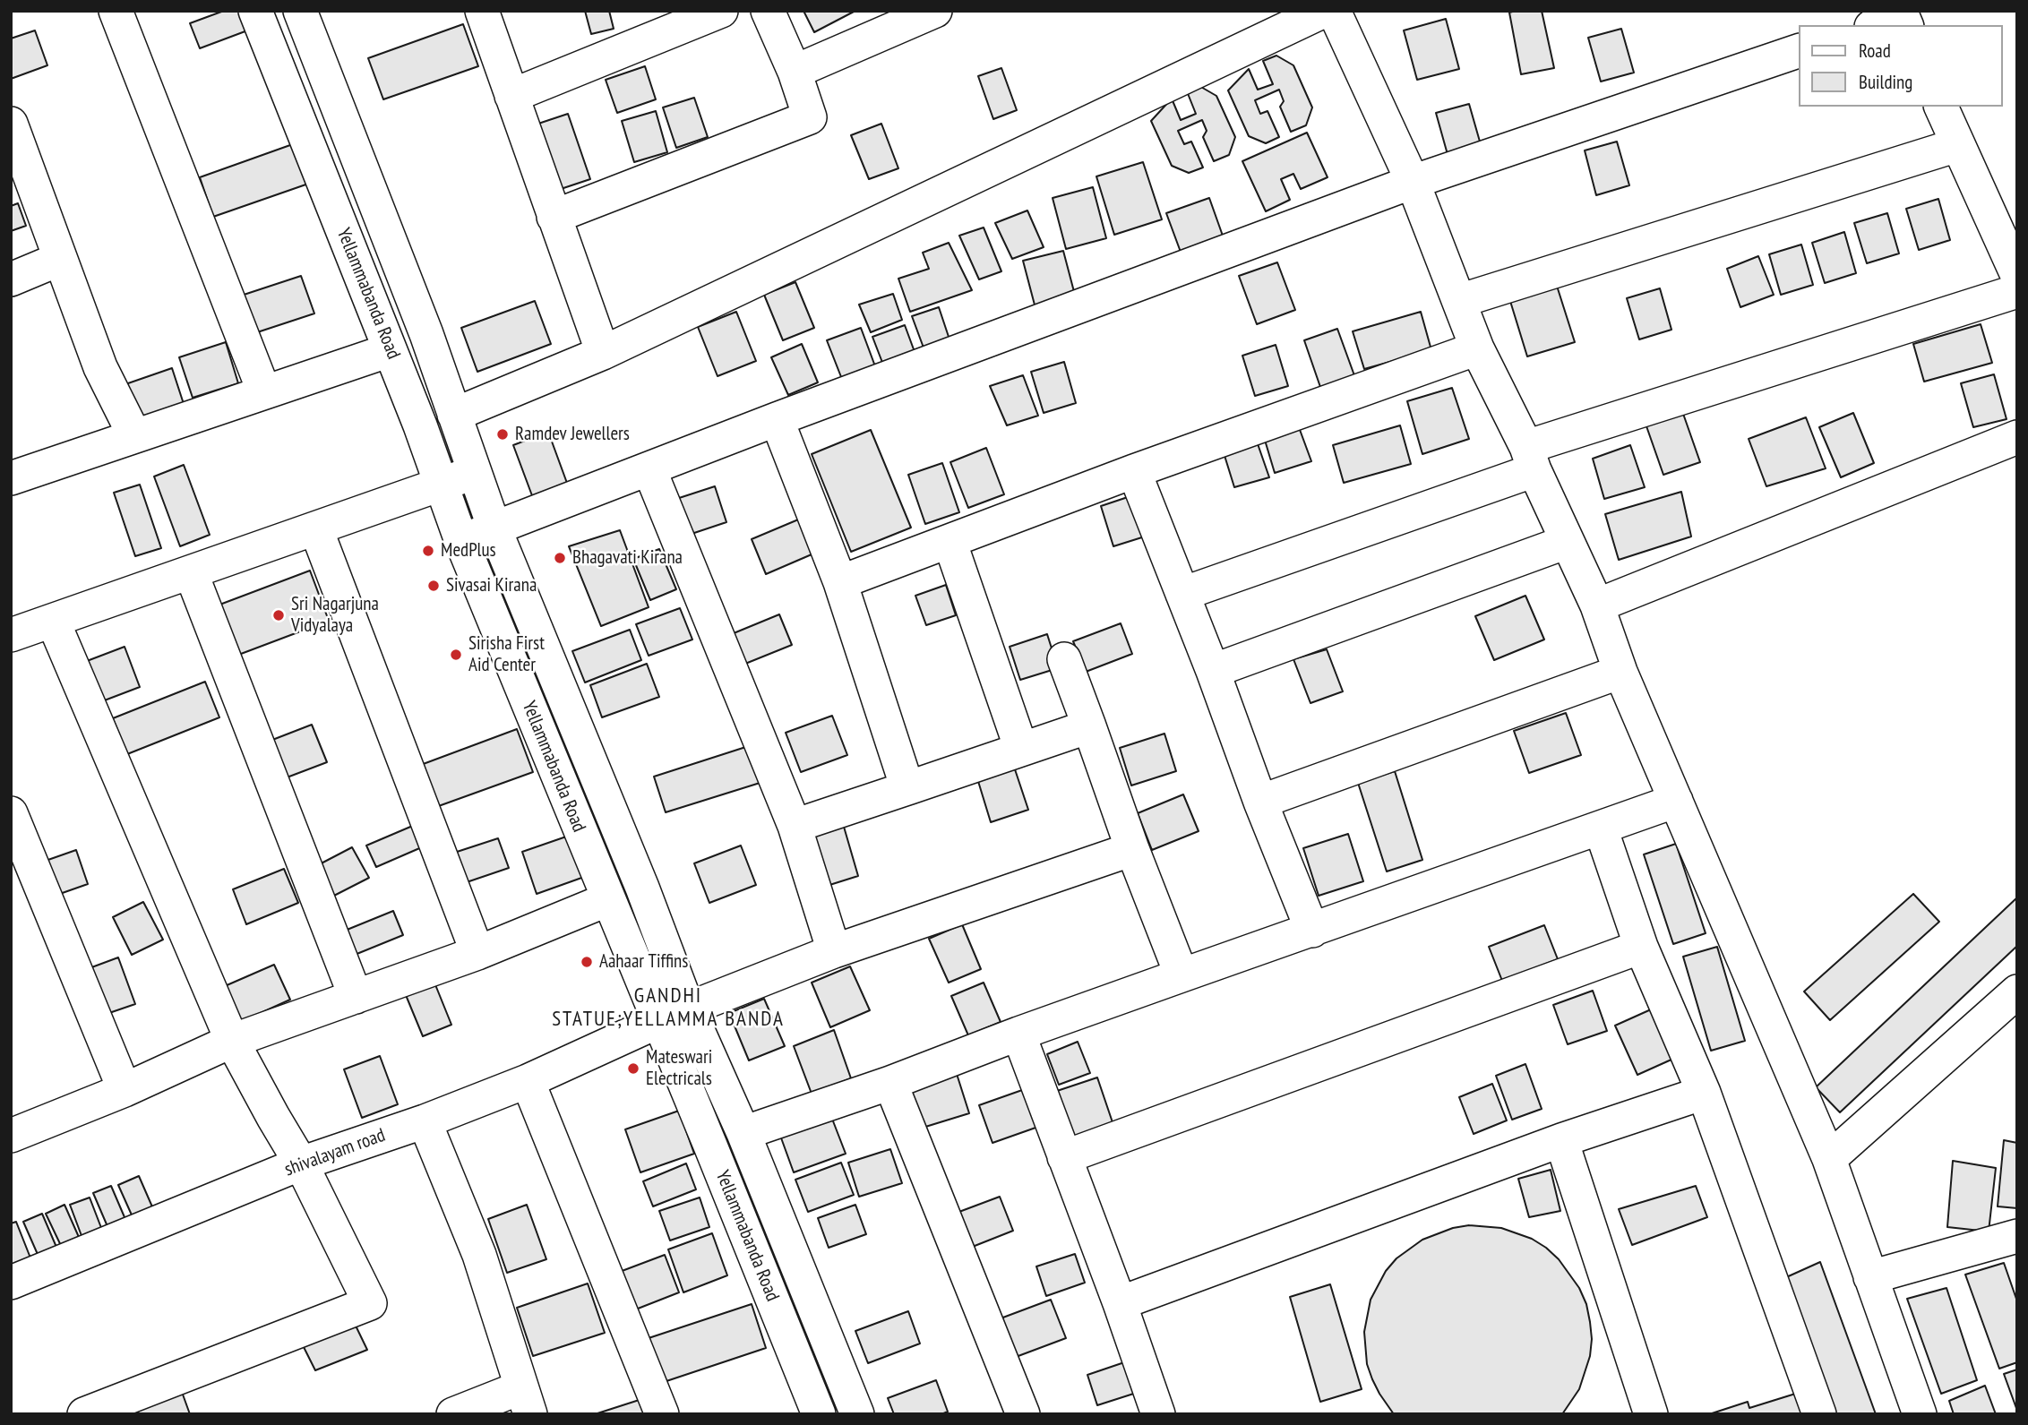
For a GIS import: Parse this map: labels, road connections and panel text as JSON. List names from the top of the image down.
{
  "streets": {
    "street": ["Yellammabanda Road", "shivalayam road"]
  },
  "crossings": [
    ["Yellammabanda Road", "shivalayam road"]
  ],
  "districts": ["GANDHI STATUE;YELLAMMA BANDA"],
  "places": [
    "Ramdev Jewellers",
    "MedPlus",
    "Bhagavati Kirana",
    "Sivasai Kirana",
    "Sri Nagarjuna Vidyalaya",
    "Sirisha First Aid Center",
    "Aahaar Tiffins",
    "Mateswari Electricals"
  ],
  "legend": ["Road", "Building"]
}
